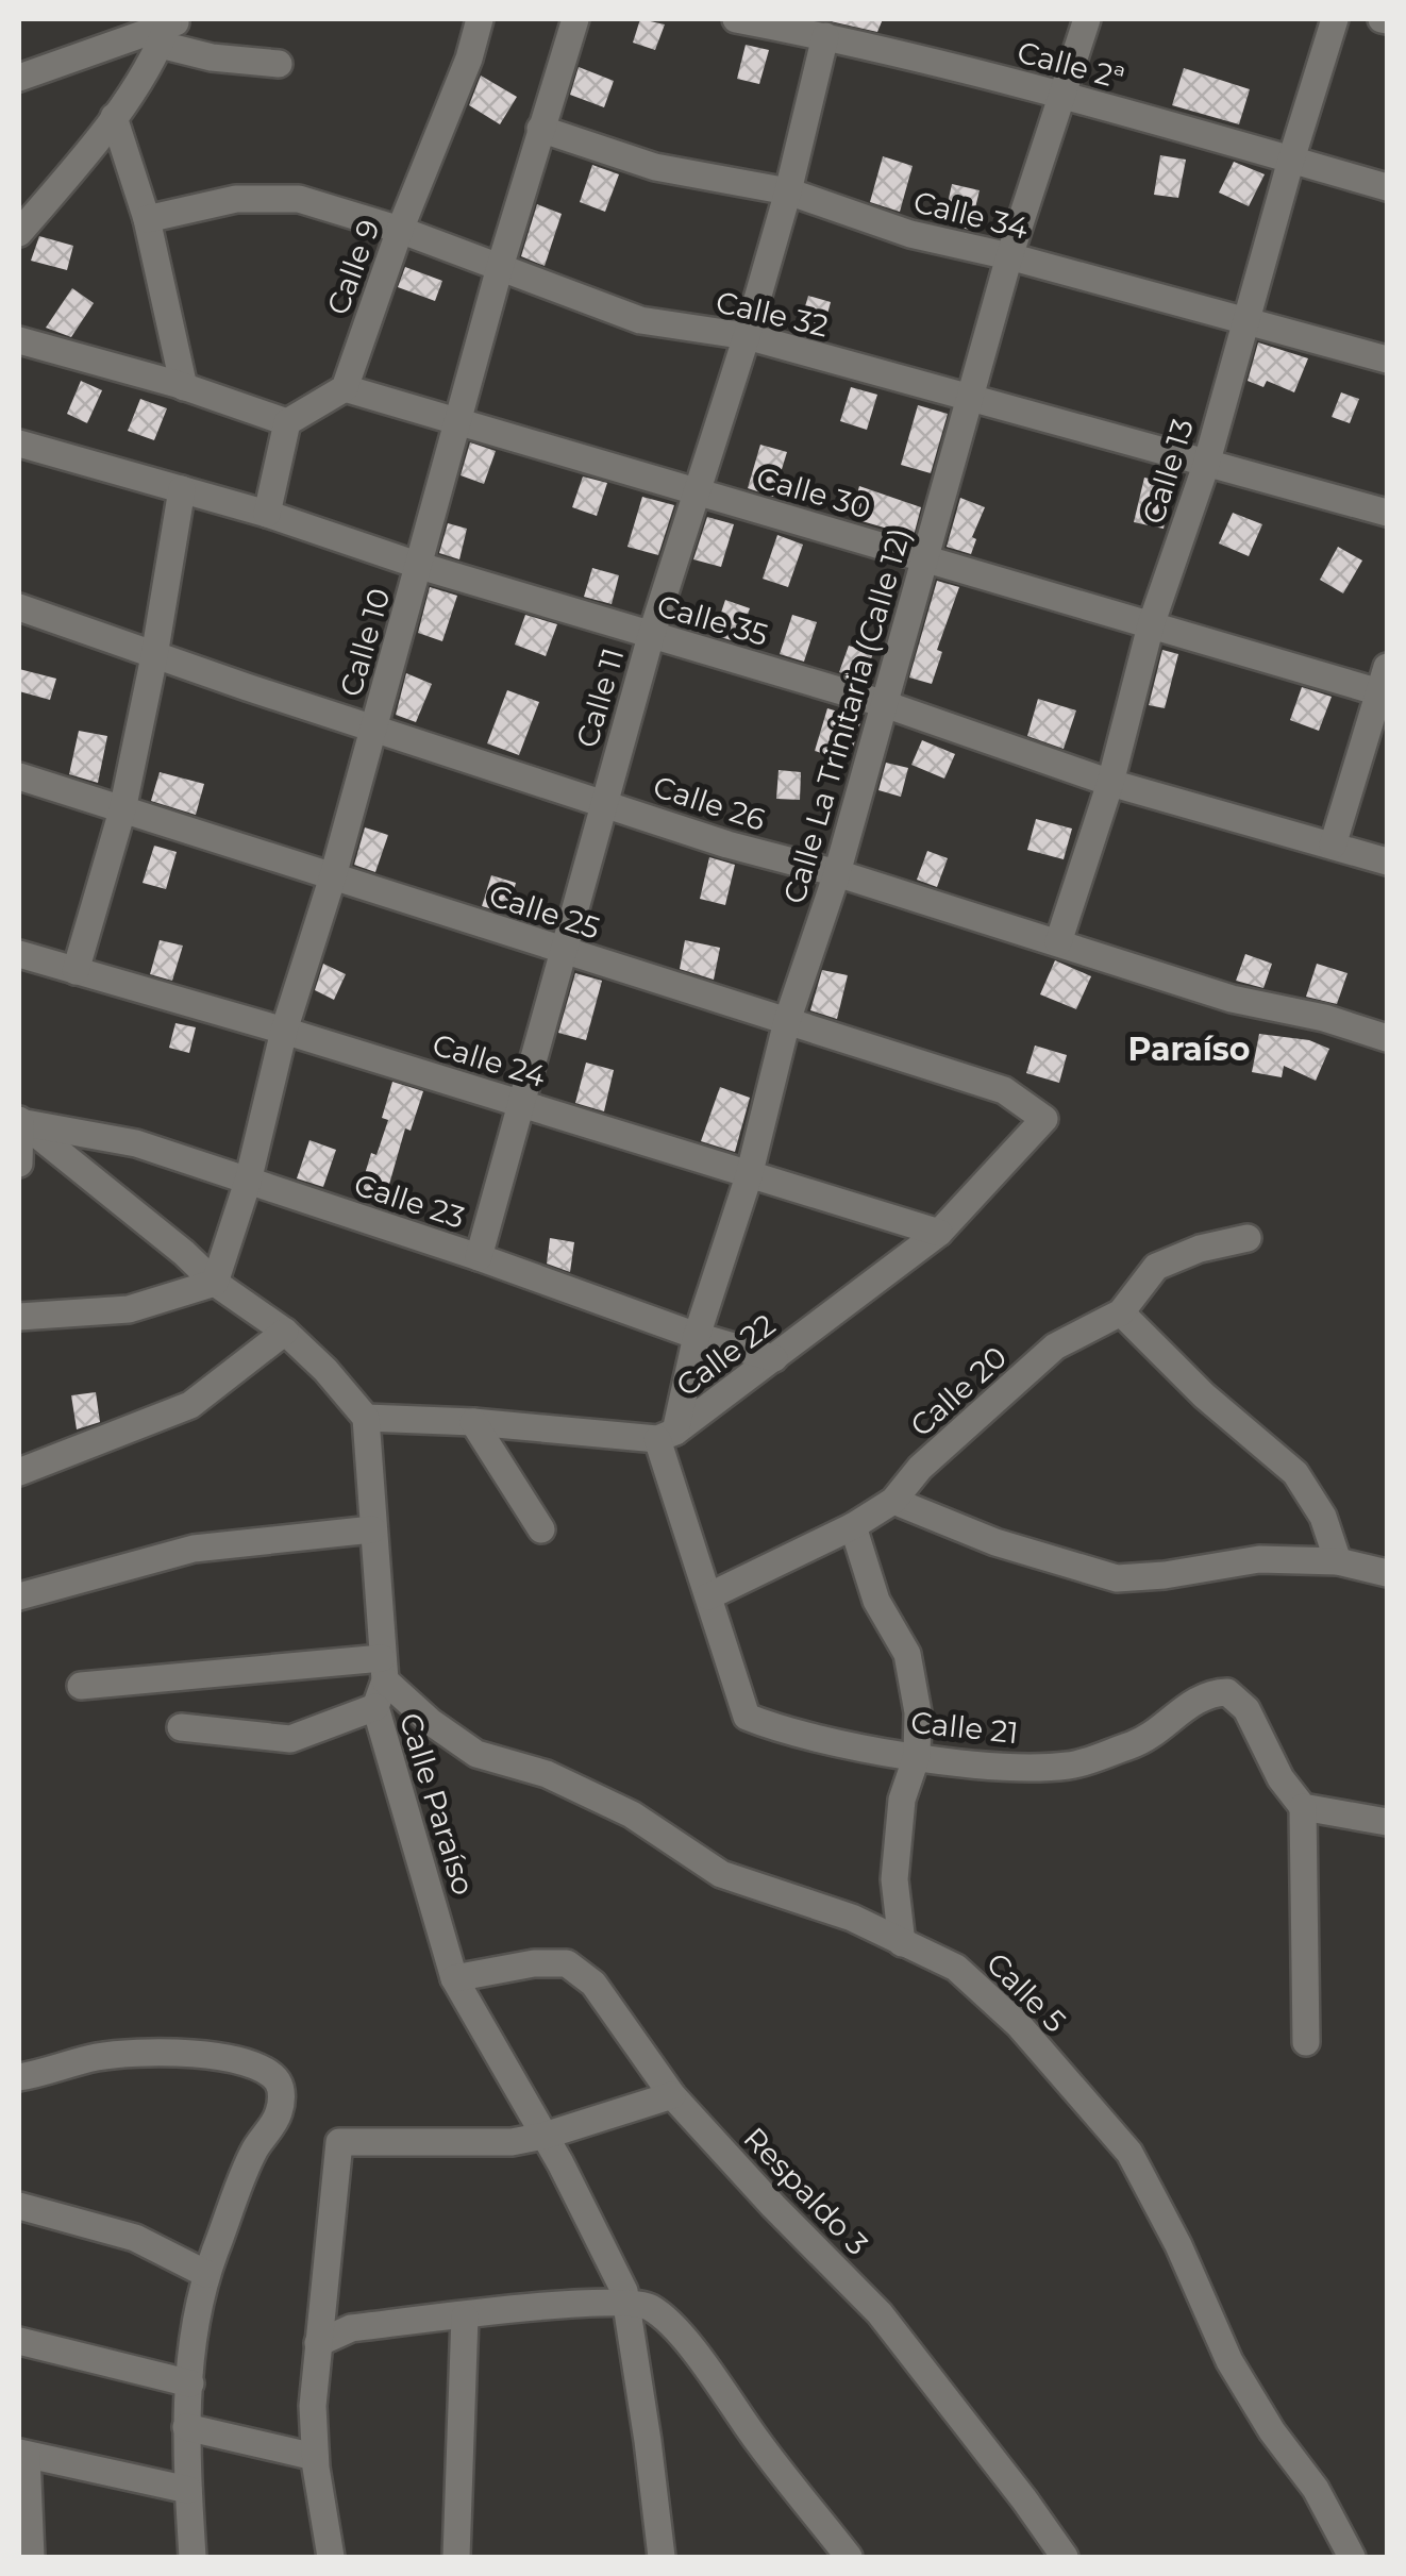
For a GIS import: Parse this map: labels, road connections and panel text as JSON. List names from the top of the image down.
{
  "streets": {
    "street": [
      "Calle 2ª",
      "Calle 34",
      "Calle 9",
      "Calle 32",
      "Calle 13",
      "Calle 30",
      "Calle 35",
      "Calle 10",
      "Calle 11",
      "Calle La Trinitaria (Calle 12)",
      "Calle 26",
      "Calle 25",
      "Calle 24",
      "Calle 23",
      "Calle 22",
      "Calle 20",
      "Calle 21",
      "Calle Paraíso",
      "Calle 5",
      "Respaldo 3"
    ]
  },
  "crossings": [
    ["Calle 2ª", "Calle 13"],
    ["Calle 2ª", "Calle 11"],
    ["Calle 2ª", "Calle La Trinitaria (Calle 12)"],
    ["Calle 34", "Calle 13"],
    ["Calle 34", "Calle 10"],
    ["Calle 34", "Calle 11"],
    ["Calle 34", "Calle La Trinitaria (Calle 12)"],
    ["Calle 9", "Calle 32"],
    ["Calle 9", "Calle 30"],
    ["Calle 32", "Calle 13"],
    ["Calle 32", "Calle 10"],
    ["Calle 32", "Calle 11"],
    ["Calle 32", "Calle La Trinitaria (Calle 12)"],
    ["Calle 13", "Calle 30"],
    ["Calle 13", "Calle 35"],
    ["Calle 13", "Calle 26"],
    ["Calle 30", "Calle 10"],
    ["Calle 30", "Calle 11"],
    ["Calle 30", "Calle La Trinitaria (Calle 12)"],
    ["Calle 35", "Calle 10"],
    ["Calle 35", "Calle 11"],
    ["Calle 35", "Calle La Trinitaria (Calle 12)"],
    ["Calle 10", "Calle 26"],
    ["Calle 10", "Calle 25"],
    ["Calle 10", "Calle 24"],
    ["Calle 10", "Calle 23"],
    ["Calle 11", "Calle 26"],
    ["Calle 11", "Calle 25"],
    ["Calle 11", "Calle 24"],
    ["Calle 11", "Calle 23"],
    ["Calle La Trinitaria (Calle 12)", "Calle 26"],
    ["Calle La Trinitaria (Calle 12)", "Calle 25"],
    ["Calle La Trinitaria (Calle 12)", "Calle 24"],
    ["Calle La Trinitaria (Calle 12)", "Calle 23"],
    ["Calle La Trinitaria (Calle 12)", "Calle 22"],
    ["Calle La Trinitaria (Calle 12)", "Calle 21"],
    ["Calle 25", "Calle 22"],
    ["Calle 24", "Calle 22"],
    ["Calle 23", "Calle 22"],
    ["Calle 22", "Calle 21"],
    ["Calle 20", "Calle 21"],
    ["Calle Paraíso", "Calle 5"],
    ["Calle Paraíso", "Respaldo 3"]
  ],
  "districts": ["Paraíso"]
}
